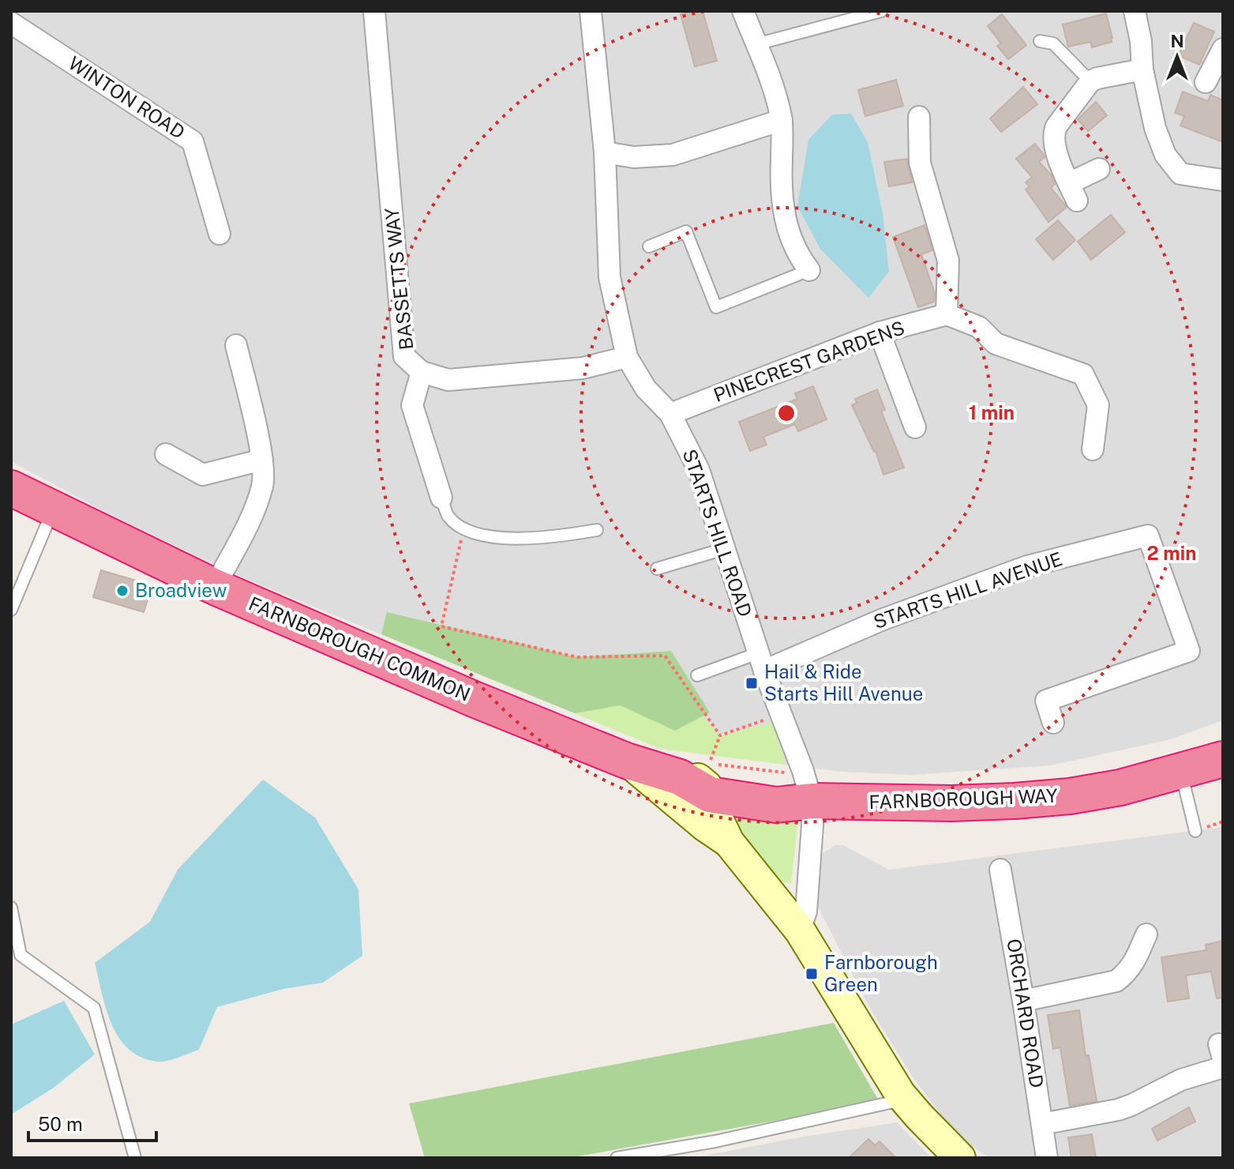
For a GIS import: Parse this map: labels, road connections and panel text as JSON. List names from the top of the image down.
{
  "streets": {
    "highway": ["FARNBOROUGH COMMON", "FARNBOROUGH WAY"],
    "street": [
      "WINTON ROAD",
      "BASSETTS WAY",
      "PINECREST GARDENS",
      "STARTS HILL ROAD",
      "STARTS HILL AVENUE",
      "ORCHARD ROAD"
    ]
  },
  "crossings": [
    ["BASSETTS WAY", "STARTS HILL ROAD"],
    ["PINECREST GARDENS", "STARTS HILL ROAD"],
    ["STARTS HILL ROAD", "STARTS HILL AVENUE"],
    ["STARTS HILL ROAD", "FARNBOROUGH COMMON"],
    ["STARTS HILL ROAD", "FARNBOROUGH WAY"],
    ["FARNBOROUGH COMMON", "FARNBOROUGH WAY"]
  ],
  "places": {
    "other": ["Broadview"],
    "transit": ["Hail & Ride Starts Hill Avenue", "Farnborough Green"]
  },
  "scale_bar": "50 m",
  "north": "top",
  "rings": ["1 min", "2 min"]
}
